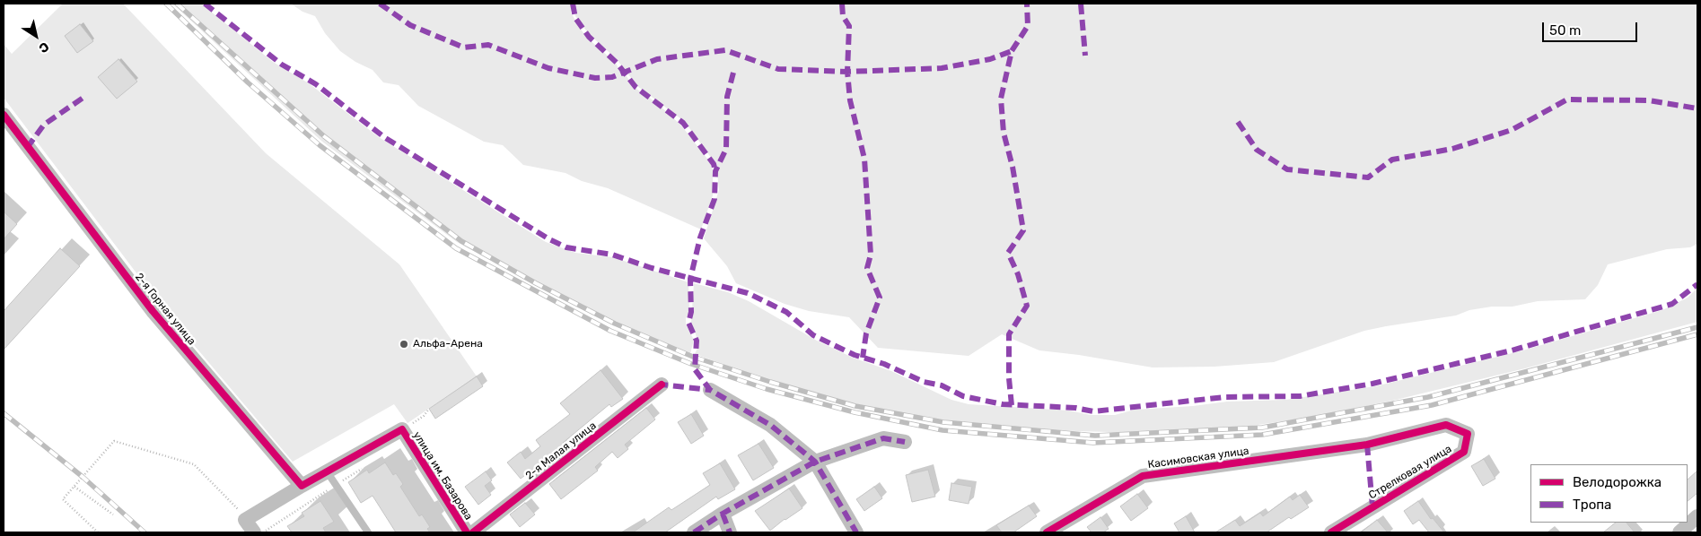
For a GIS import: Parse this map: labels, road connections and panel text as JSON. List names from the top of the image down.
{
  "streets": {
    "street": [
      "2-я Горная улица",
      "2-я Малая улица",
      "Касимовская улица",
      "Стрелковая улица",
      "улица им. Базарова"
    ]
  },
  "crossings": [
    ["Касимовская улица", "Стрелковая улица"]
  ],
  "places": ["Альфа-Арена"],
  "legend": ["Велодорожка", "Тропа"],
  "scale_bar": "50 m",
  "north": "bottom right"
}
